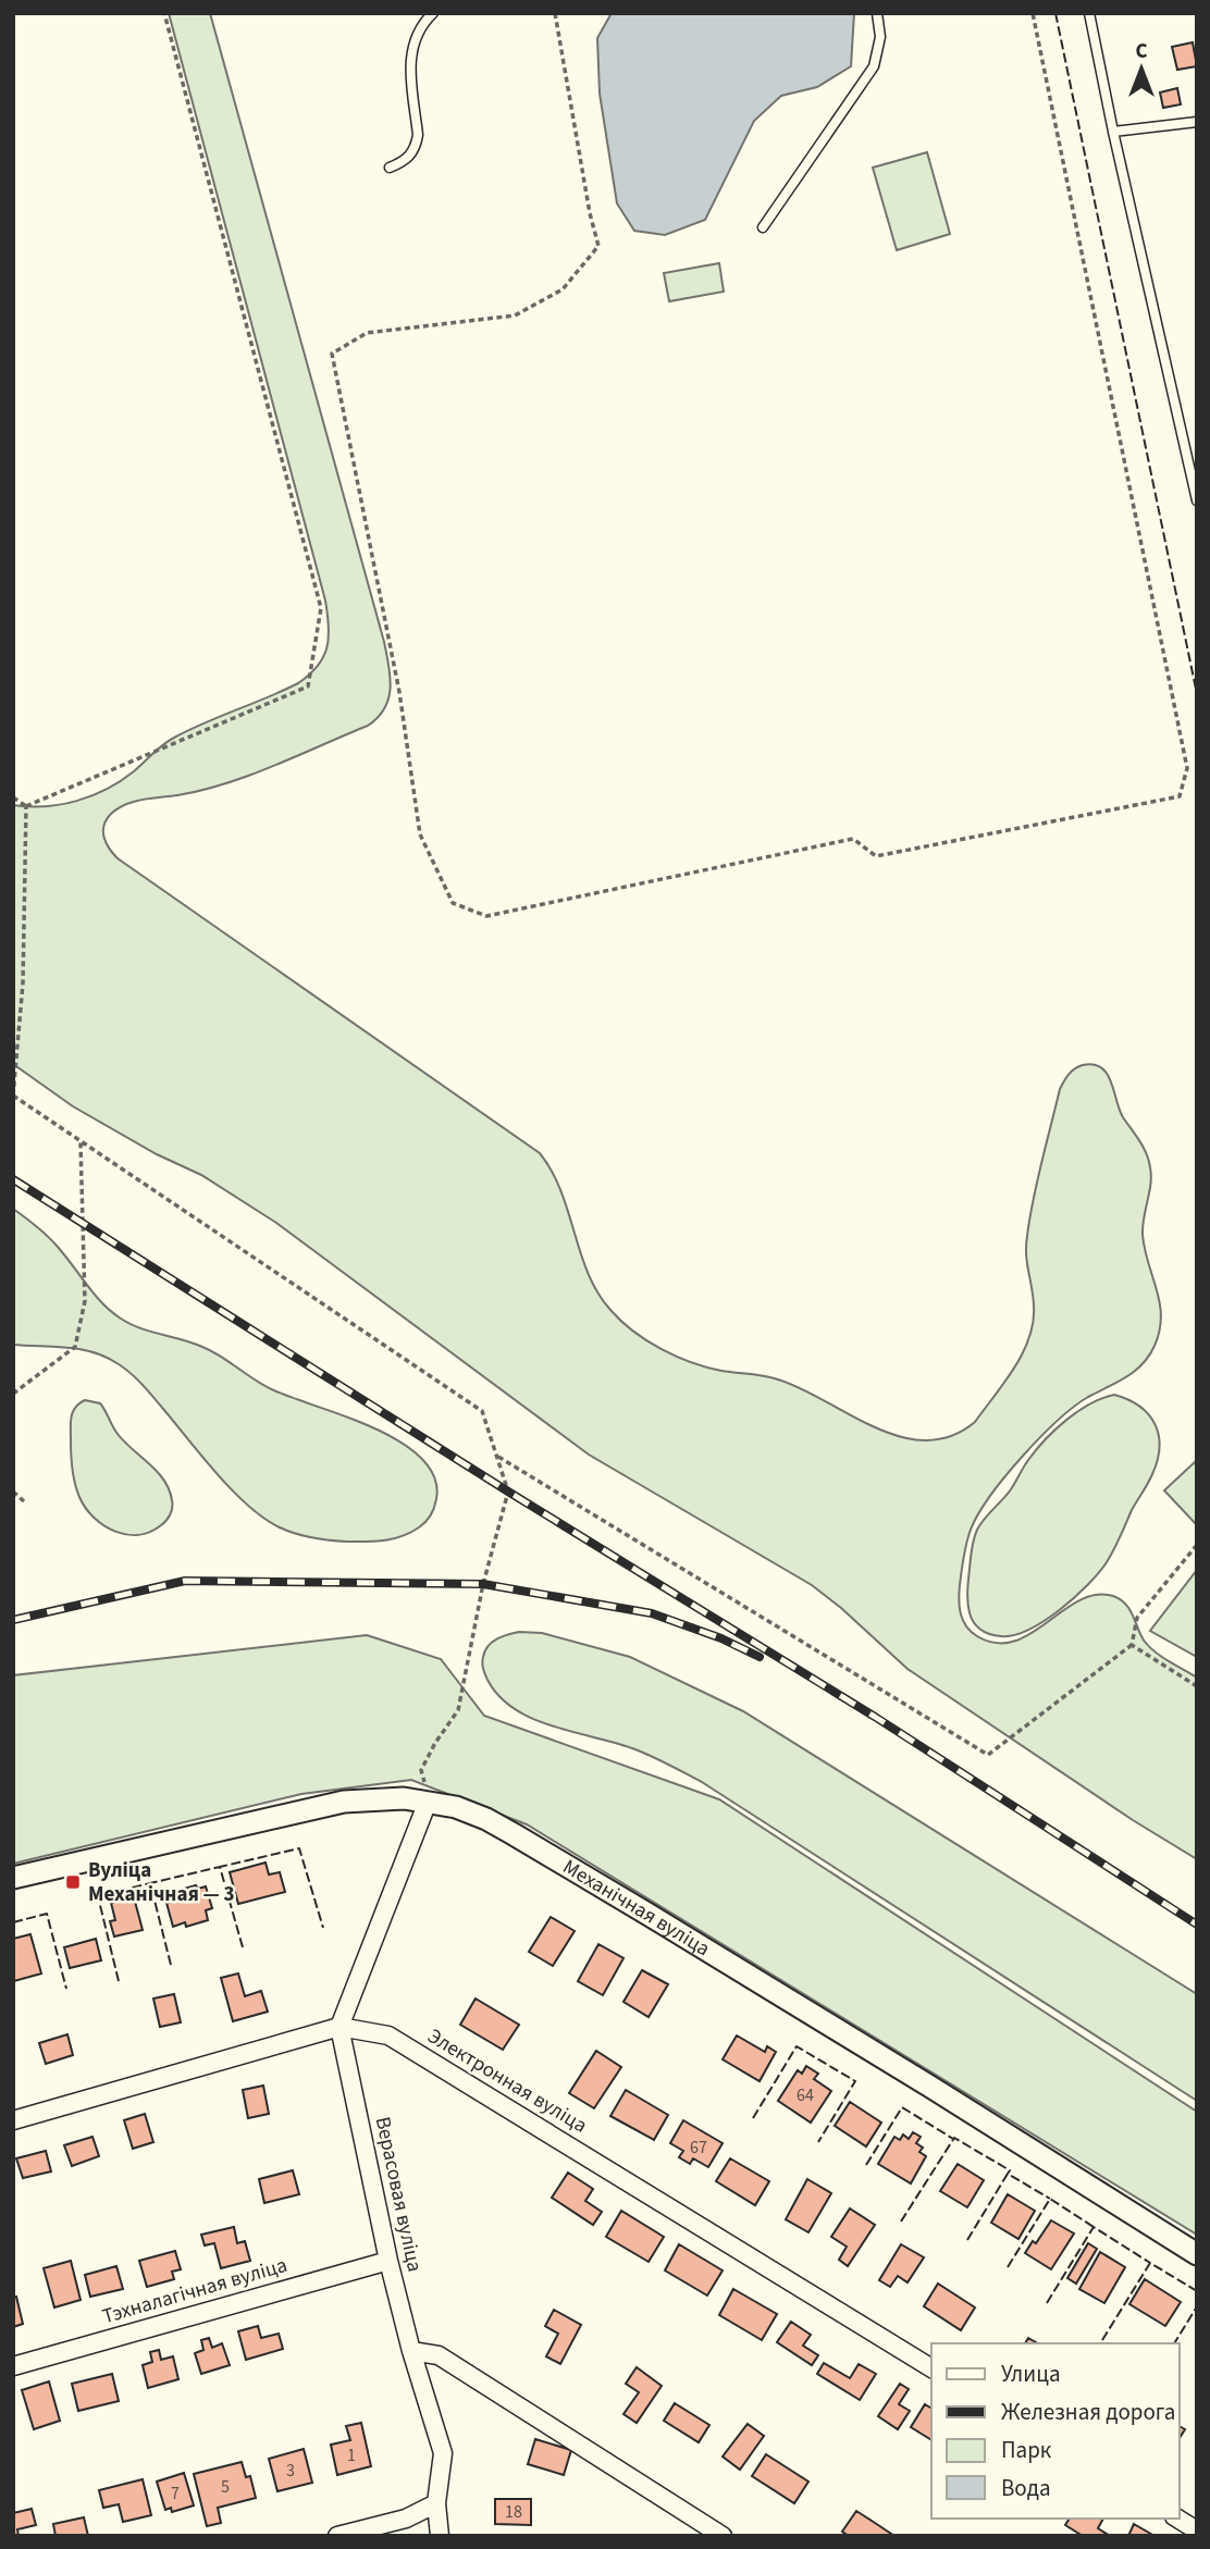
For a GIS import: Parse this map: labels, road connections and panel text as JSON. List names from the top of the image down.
{
  "streets": {
    "street": [
      "Механічная вуліца",
      "Электронная вуліца",
      "Верасовая вуліца",
      "Тэхналагічная вуліца"
    ]
  },
  "crossings": [
    ["Электронная вуліца", "Верасовая вуліца"],
    ["Верасовая вуліца", "Тэхналагічная вуліца"]
  ],
  "places": {
    "transit": ["Вуліца Механічная — 3"]
  },
  "house_numbers": [
    "64",
    "67",
    "1",
    "3",
    "5",
    "7",
    "18"
  ],
  "legend": [
    "Улица",
    "Железная дорога",
    "Парк",
    "Вода"
  ],
  "north": "top"
}
